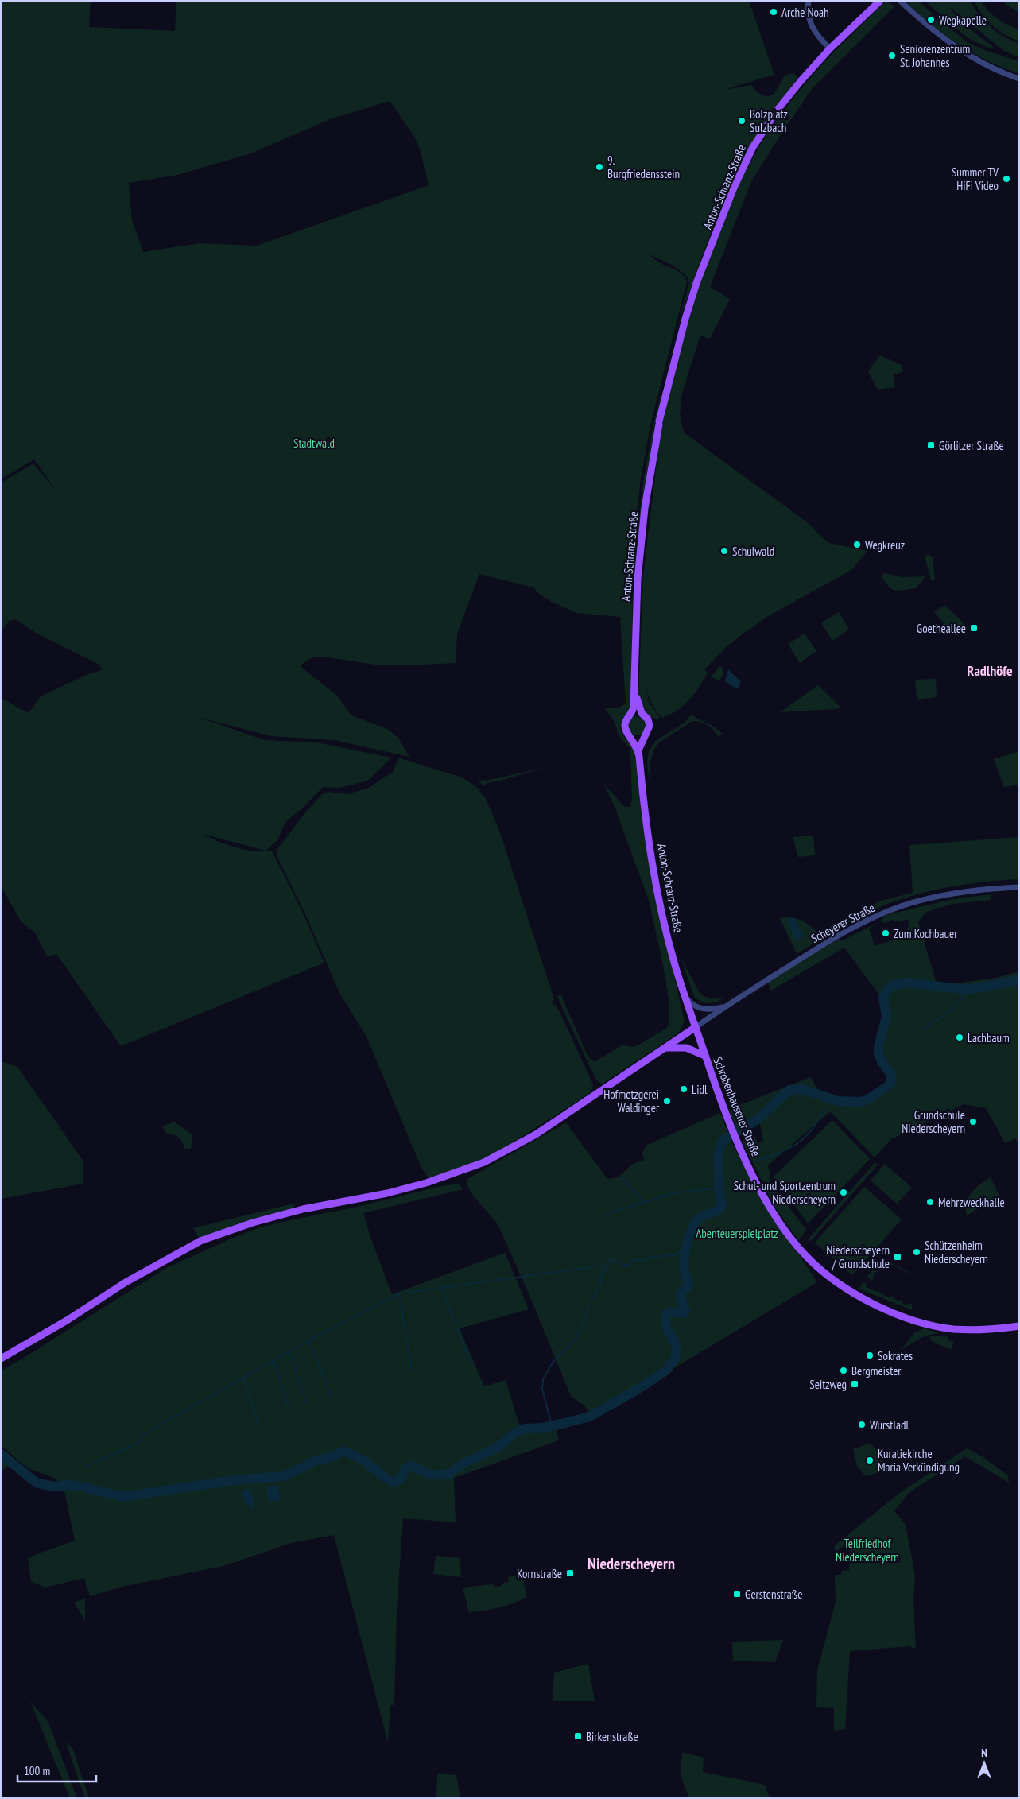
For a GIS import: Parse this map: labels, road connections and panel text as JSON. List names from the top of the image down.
{
  "streets": {
    "main road": ["Anton-Schranz-Straße", "Schrobenhausener Straße"],
    "street": ["Scheyerer Straße"]
  },
  "crossings": [
    ["Anton-Schranz-Straße", "Scheyerer Straße"],
    ["Anton-Schranz-Straße", "Schrobenhausener Straße"],
    ["Scheyerer Straße", "Schrobenhausener Straße"]
  ],
  "districts": ["Radlhöfe", "Niederscheyern"],
  "parks": ["Stadtwald", "Abenteuerspielplatz", "Teilfriedhof Niederscheyern"],
  "places": {
    "other": [
      "Arche Noah",
      "Wegkapelle",
      "Seniorenzentrum St. Johannes",
      "Bolzplatz Sulzbach",
      "9. Burgfriedensstein",
      "Summer TV HiFi Video",
      "Wegkreuz",
      "Schulwald",
      "Zum Kochbauer",
      "Lachbaum",
      "Lidl",
      "Hofmetzgerei Waldinger",
      "Grundschule Niederscheyern",
      "Schul- und Sportzentrum Niederscheyern",
      "Mehrzweckhalle",
      "Schützenheim Niederscheyern",
      "Sokrates",
      "Bergmeister",
      "Wurstladl",
      "Kuratiekirche Maria Verkündigung"
    ],
    "transit": [
      "Görlitzer Straße",
      "Goetheallee",
      "Niederscheyern / Grundschule",
      "Seitzweg",
      "Kornstraße",
      "Gerstenstraße",
      "Birkenstraße"
    ]
  },
  "scale_bar": "100 m",
  "north": "top"
}
